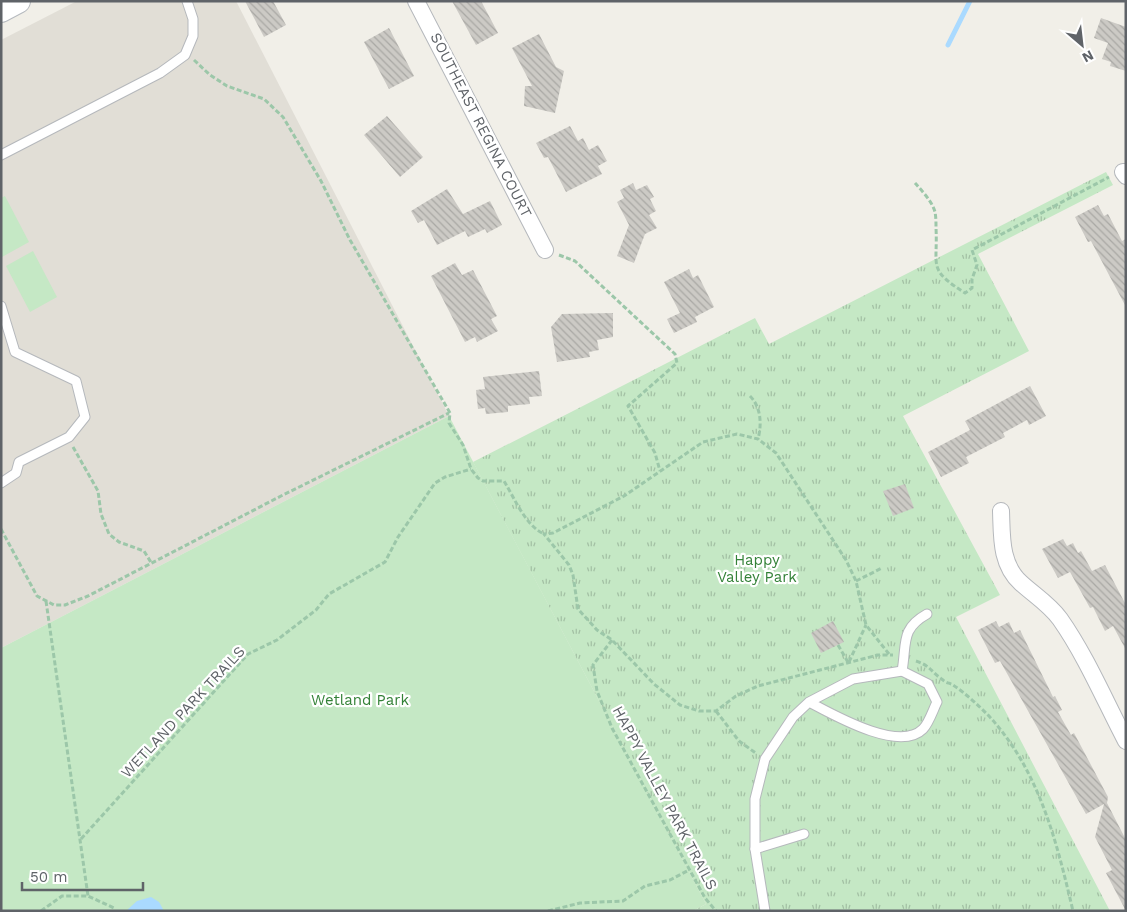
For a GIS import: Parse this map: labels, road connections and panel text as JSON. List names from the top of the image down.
{
  "streets": {
    "street": ["SOUTHEAST REGINA COURT"],
    "path": ["WETLAND PARK TRAILS", "HAPPY VALLEY PARK TRAILS"]
  },
  "parks": ["Happy Valley Park", "Wetland Park"],
  "scale_bar": "50 m",
  "north": "bottom right"
}
